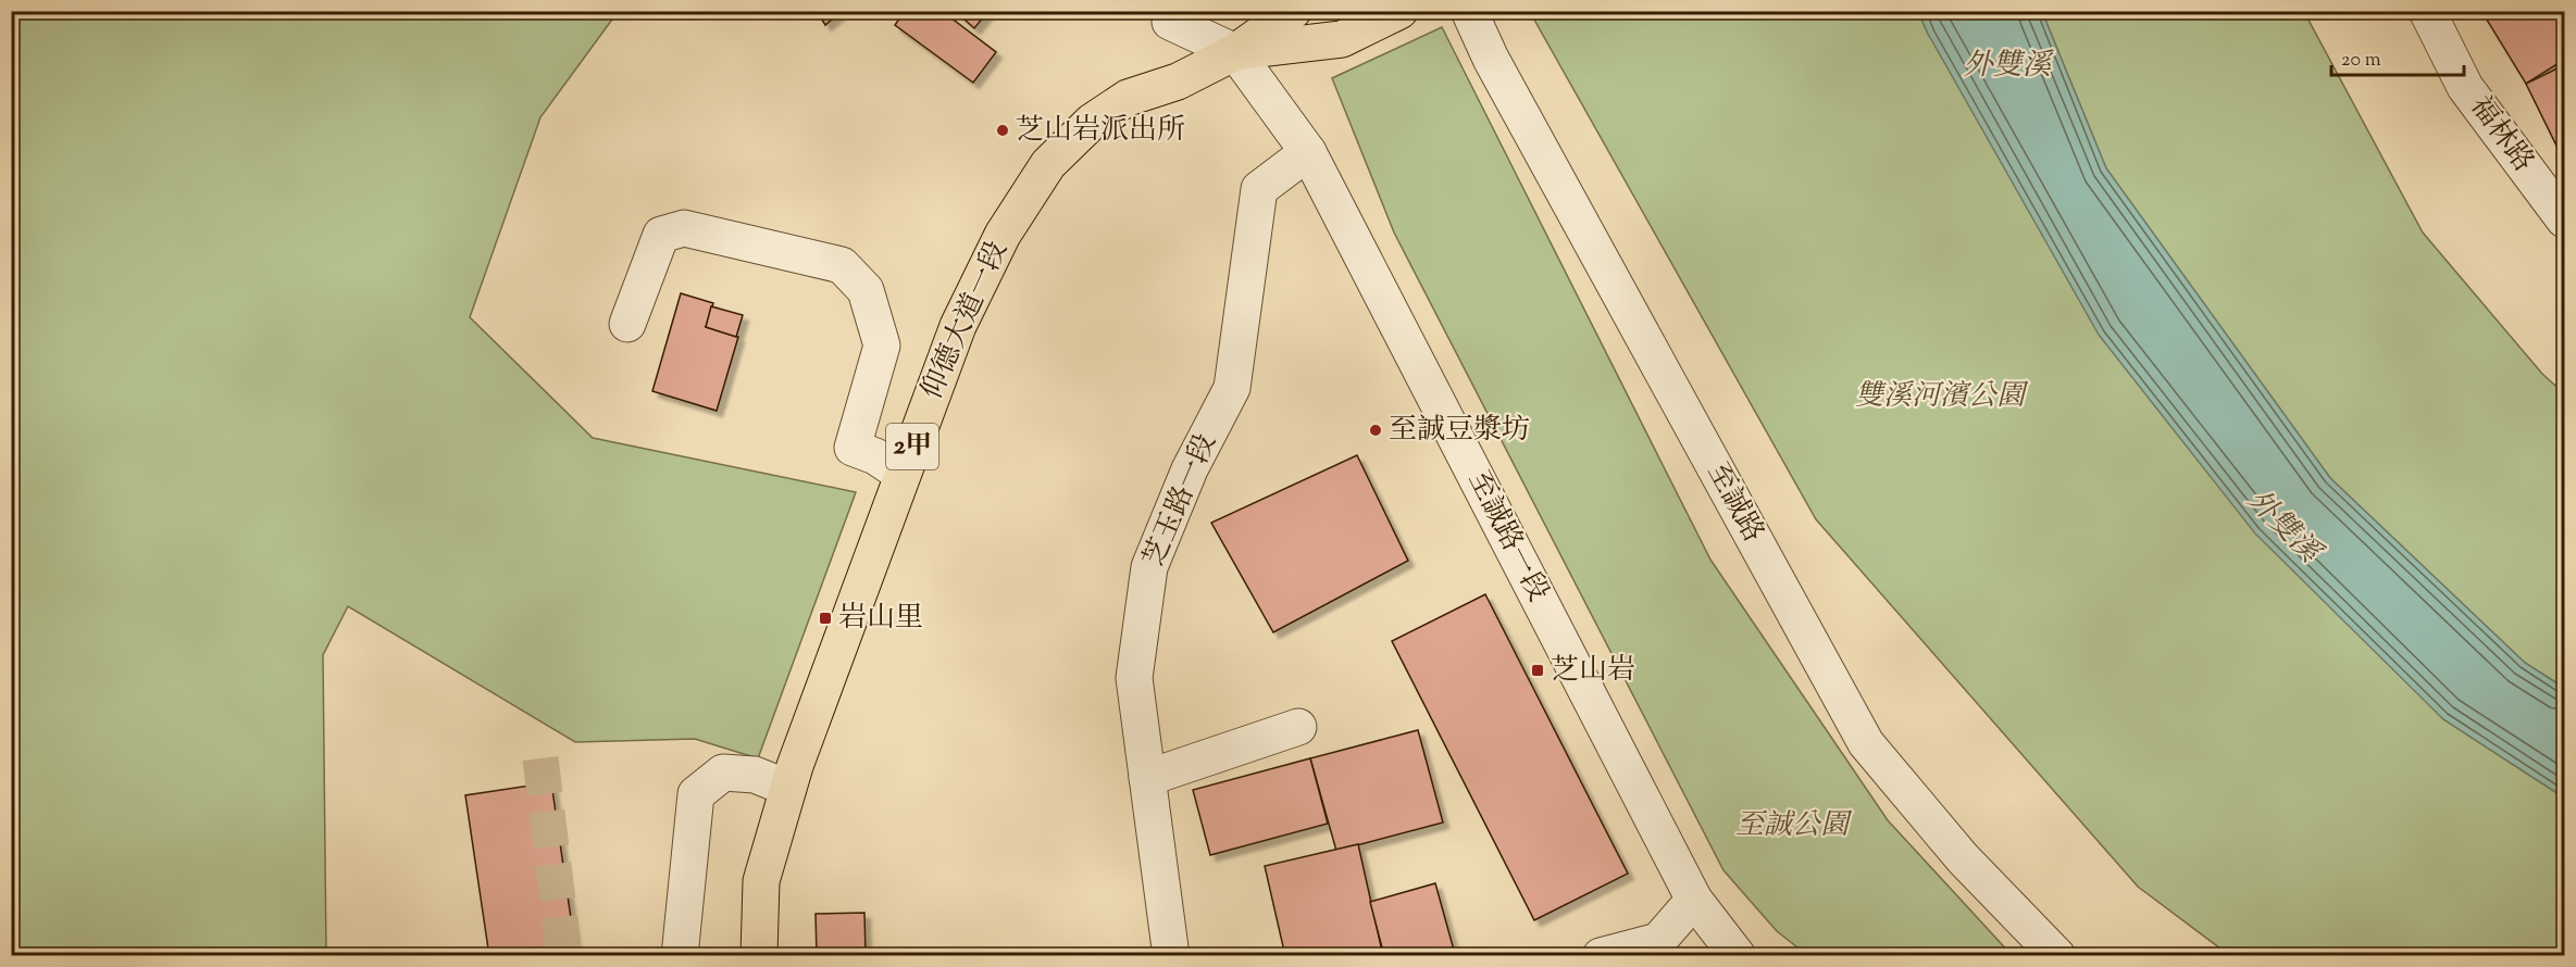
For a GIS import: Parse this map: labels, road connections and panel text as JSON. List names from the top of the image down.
{
  "streets": {
    "main road": ["仰德大道一段", "2甲"],
    "street": [
      "福林路",
      "芝玉路一段",
      "至誠路",
      "至誠路一段"
    ]
  },
  "crossings": [
    ["仰德大道一段", "2甲"],
    ["仰德大道一段", "至誠路一段"],
    ["2甲", "至誠路一段"],
    ["芝玉路一段", "至誠路一段"]
  ],
  "water": ["外雙溪"],
  "parks": ["雙溪河濱公園", "至誠公園"],
  "places": {
    "other": ["芝山岩派出所", "至誠豆漿坊"],
    "transit": ["岩山里", "芝山岩"]
  },
  "scale_bar": "20 m"
}
